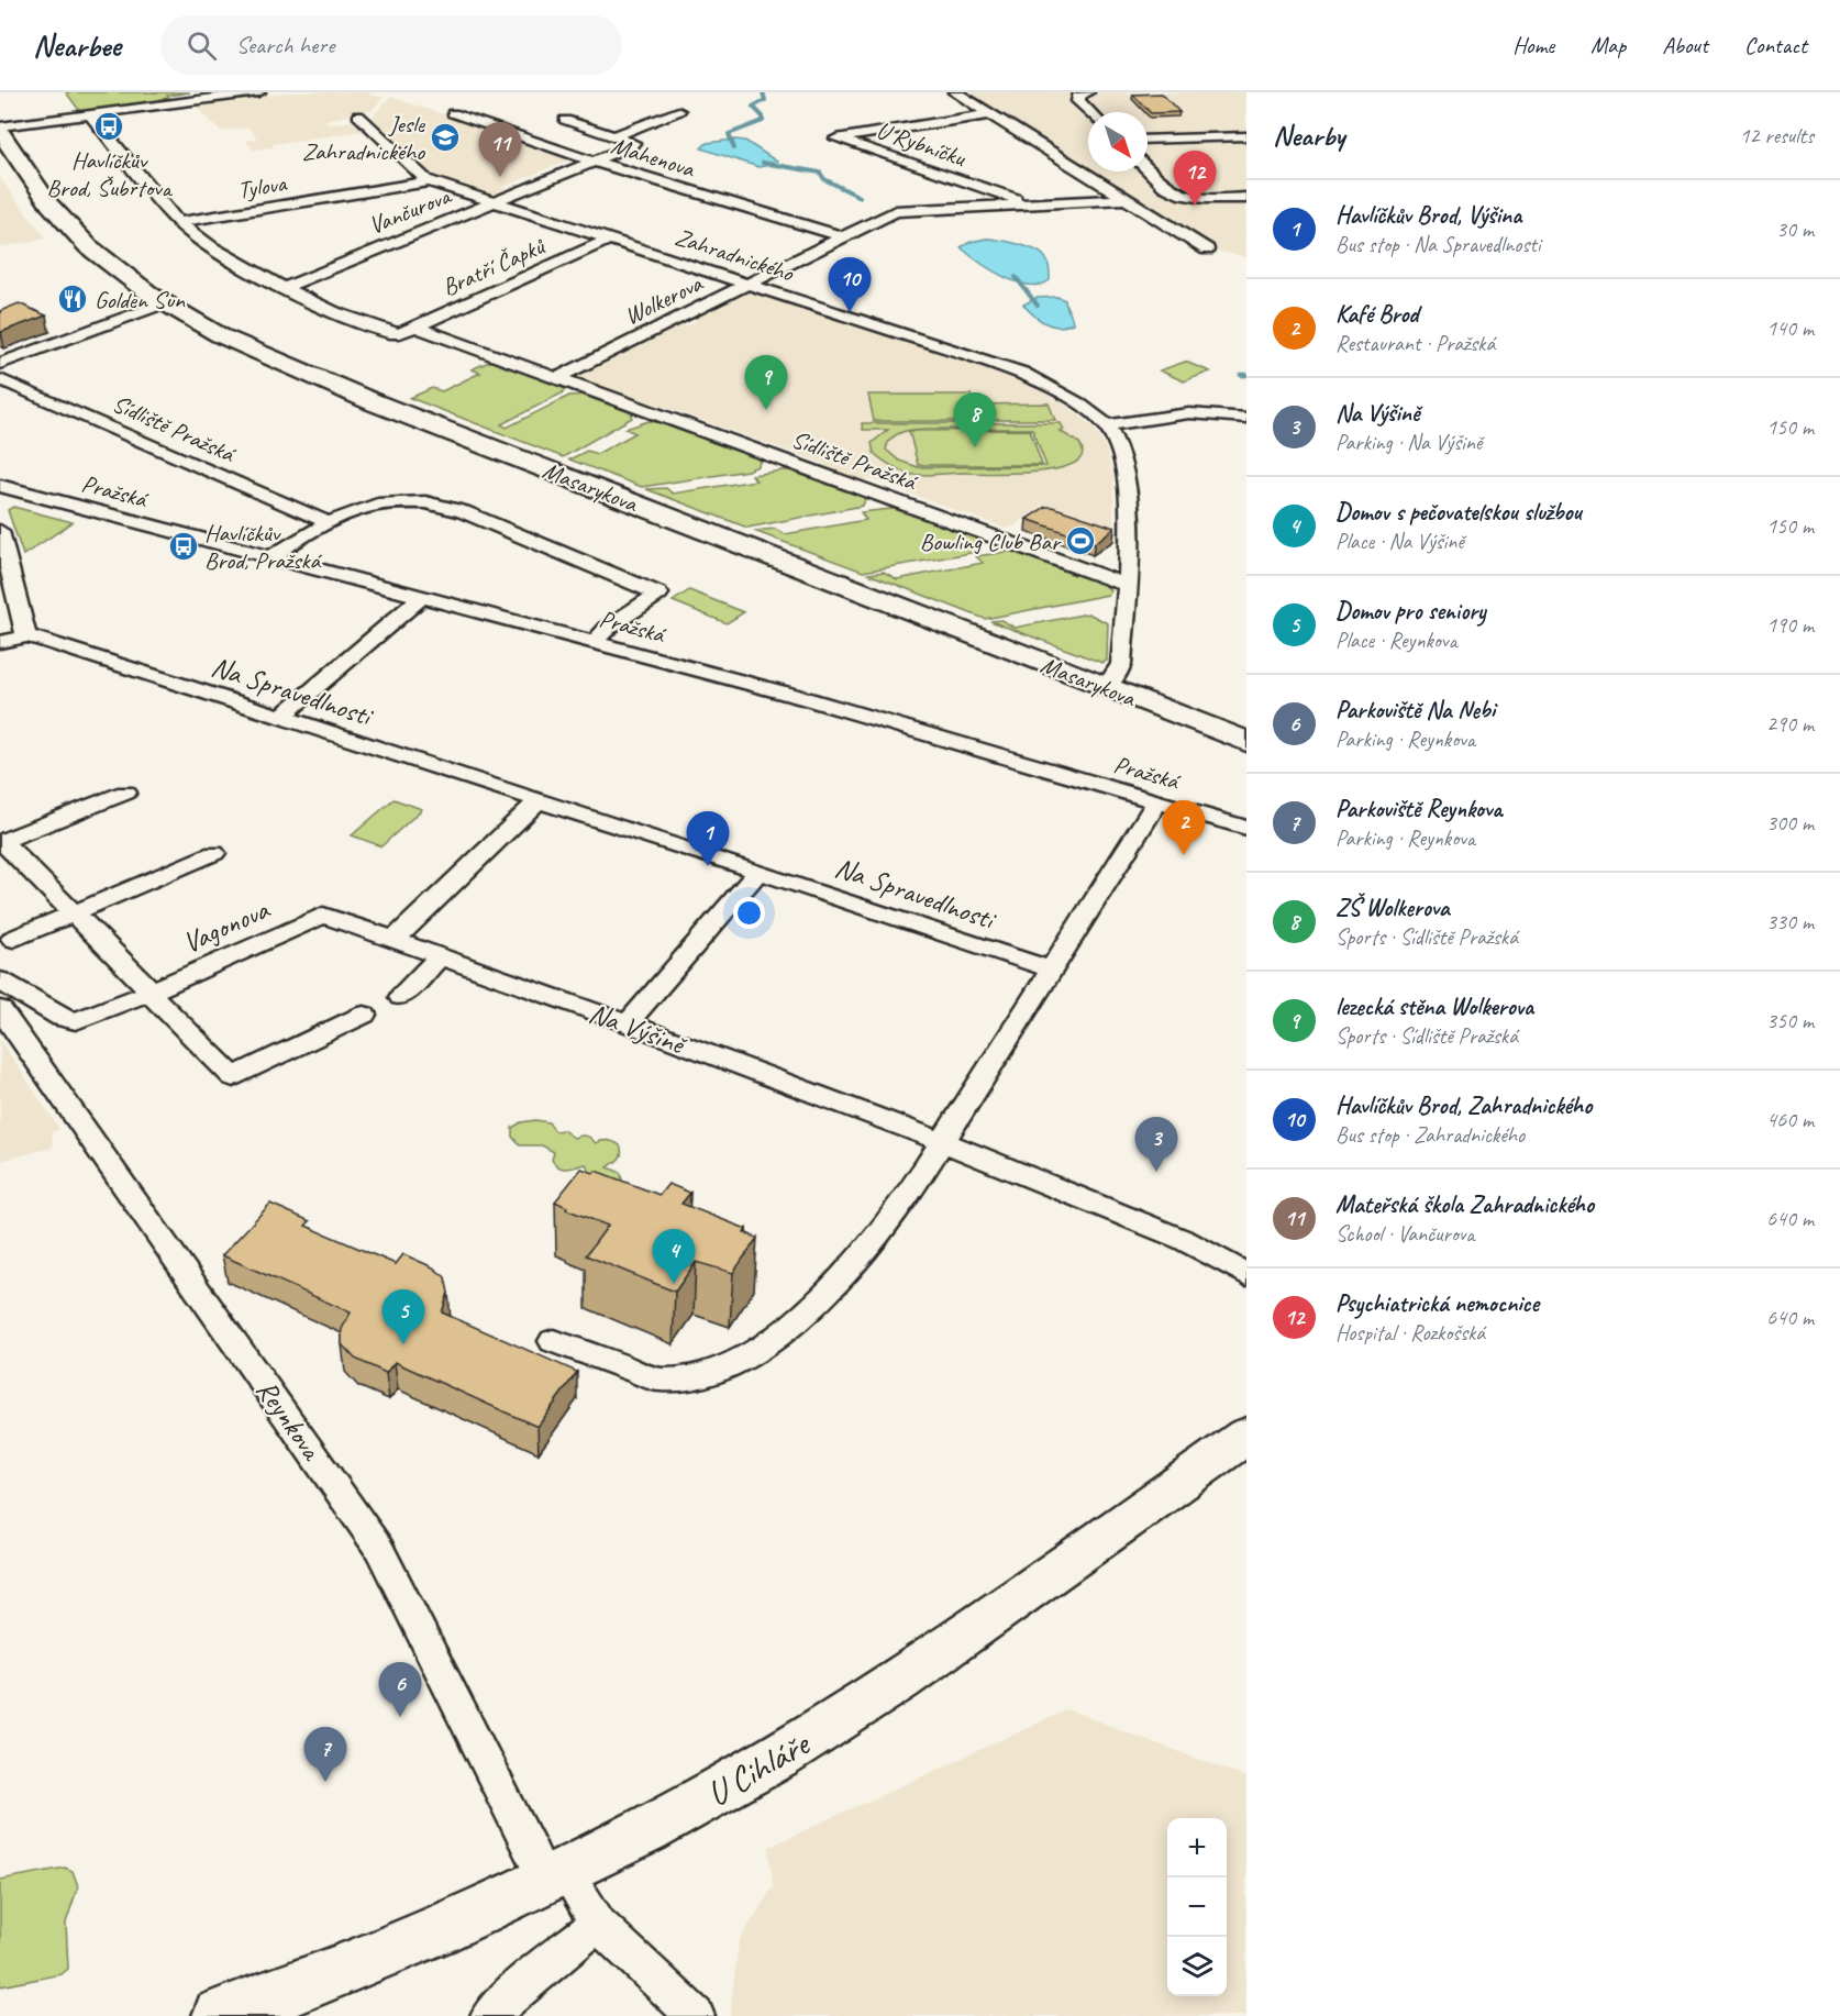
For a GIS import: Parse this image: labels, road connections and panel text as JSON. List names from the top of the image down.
{
  "streets": {
    "main road": ["Masarykova", "U Cihláře"],
    "street": [
      "U Rybníčku",
      "Mahenova",
      "Tylova",
      "Vančurova",
      "Zahradnického",
      "Bratří Čapků",
      "Wolkerova",
      "Sídliště Pražská",
      "Pražská",
      "Na Spravedlnosti",
      "Vagonova",
      "Na Výšině",
      "Reynkova"
    ]
  },
  "crossings": [
    ["U Rybníčku", "Wolkerova"],
    ["Mahenova", "Vančurova"],
    ["Mahenova", "Wolkerova"],
    ["Tylova", "Zahradnického"],
    ["Vančurova", "Zahradnického"],
    ["Vančurova", "Bratří Čapků"],
    ["Zahradnického", "Bratří Čapků"],
    ["Zahradnického", "Wolkerova"],
    ["Zahradnického", "Sídliště Pražská"],
    ["Zahradnického", "Masarykova"],
    ["Bratří Čapků", "Sídliště Pražská"],
    ["Wolkerova", "Sídliště Pražská"],
    ["Vagonova", "Na Výšině"],
    ["Reynkova", "U Cihláře"]
  ],
  "places": {
    "bus stop": ["Havlíčkův Brod, Šubrtova", "Havlíčkův Brod, Pražská"],
    "school or university": ["Jesle Zahradnického"],
    "restaurant": ["Golden Sun"],
    "sports": ["Bowling Club Bar"]
  },
  "north": "bottom right",
  "page": {
    "header": "Nearbee",
    "search": "Search here",
    "nav": [
      "Home",
      "Map",
      "About",
      "Contact"
    ],
    "heading": ["Nearby", "12 results"],
    "pins": [
      "11",
      "12",
      "10",
      "9",
      "8",
      "2",
      "1",
      "3",
      "4",
      "5",
      "6",
      "7"
    ],
    "list": [
      {
        "mark": "1",
        "name": "Havlíčkův Brod, Výšina",
        "note": "Bus stop · Na Spravedlnosti",
        "value": "30 m"
      },
      {
        "mark": "2",
        "name": "Kafé Brod",
        "note": "Restaurant · Pražská",
        "value": "140 m"
      },
      {
        "mark": "3",
        "name": "Na Výšině",
        "note": "Parking · Na Výšině",
        "value": "150 m"
      },
      {
        "mark": "4",
        "name": "Domov s pečovatelskou službou",
        "note": "Place · Na Výšině",
        "value": "150 m"
      },
      {
        "mark": "5",
        "name": "Domov pro seniory",
        "note": "Place · Reynkova",
        "value": "190 m"
      },
      {
        "mark": "6",
        "name": "Parkoviště Na Nebi",
        "note": "Parking · Reynkova",
        "value": "290 m"
      },
      {
        "mark": "7",
        "name": "Parkoviště Reynkova",
        "note": "Parking · Reynkova",
        "value": "300 m"
      },
      {
        "mark": "8",
        "name": "ZŠ Wolkerova",
        "note": "Sports · Sídliště Pražská",
        "value": "330 m"
      },
      {
        "mark": "9",
        "name": "lezecká stěna Wolkerova",
        "note": "Sports · Sídliště Pražská",
        "value": "350 m"
      },
      {
        "mark": "10",
        "name": "Havlíčkův Brod, Zahradnického",
        "note": "Bus stop · Zahradnického",
        "value": "460 m"
      },
      {
        "mark": "11",
        "name": "Mateřská škola Zahradnického",
        "note": "School · Vančurova",
        "value": "640 m"
      },
      {
        "mark": "12",
        "name": "Psychiatrická nemocnice",
        "note": "Hospital · Rozkošská",
        "value": "640 m"
      }
    ],
    "map_buttons": ["+", "−"]
  }
}
